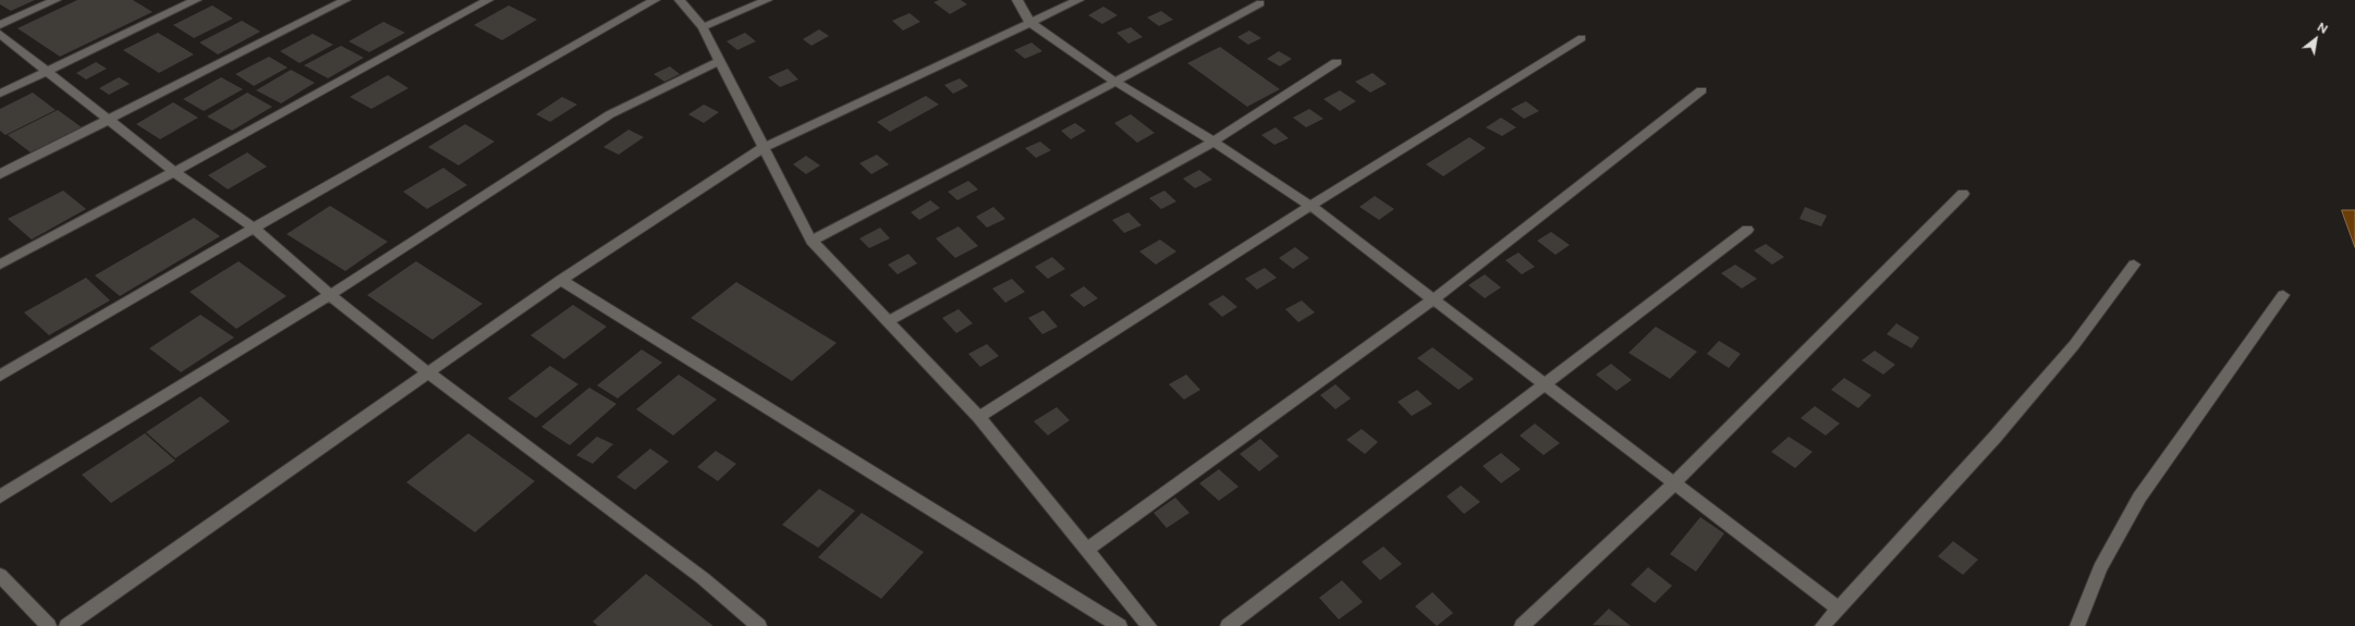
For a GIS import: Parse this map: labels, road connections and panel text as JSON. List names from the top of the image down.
{
  "north": "top right"
}
